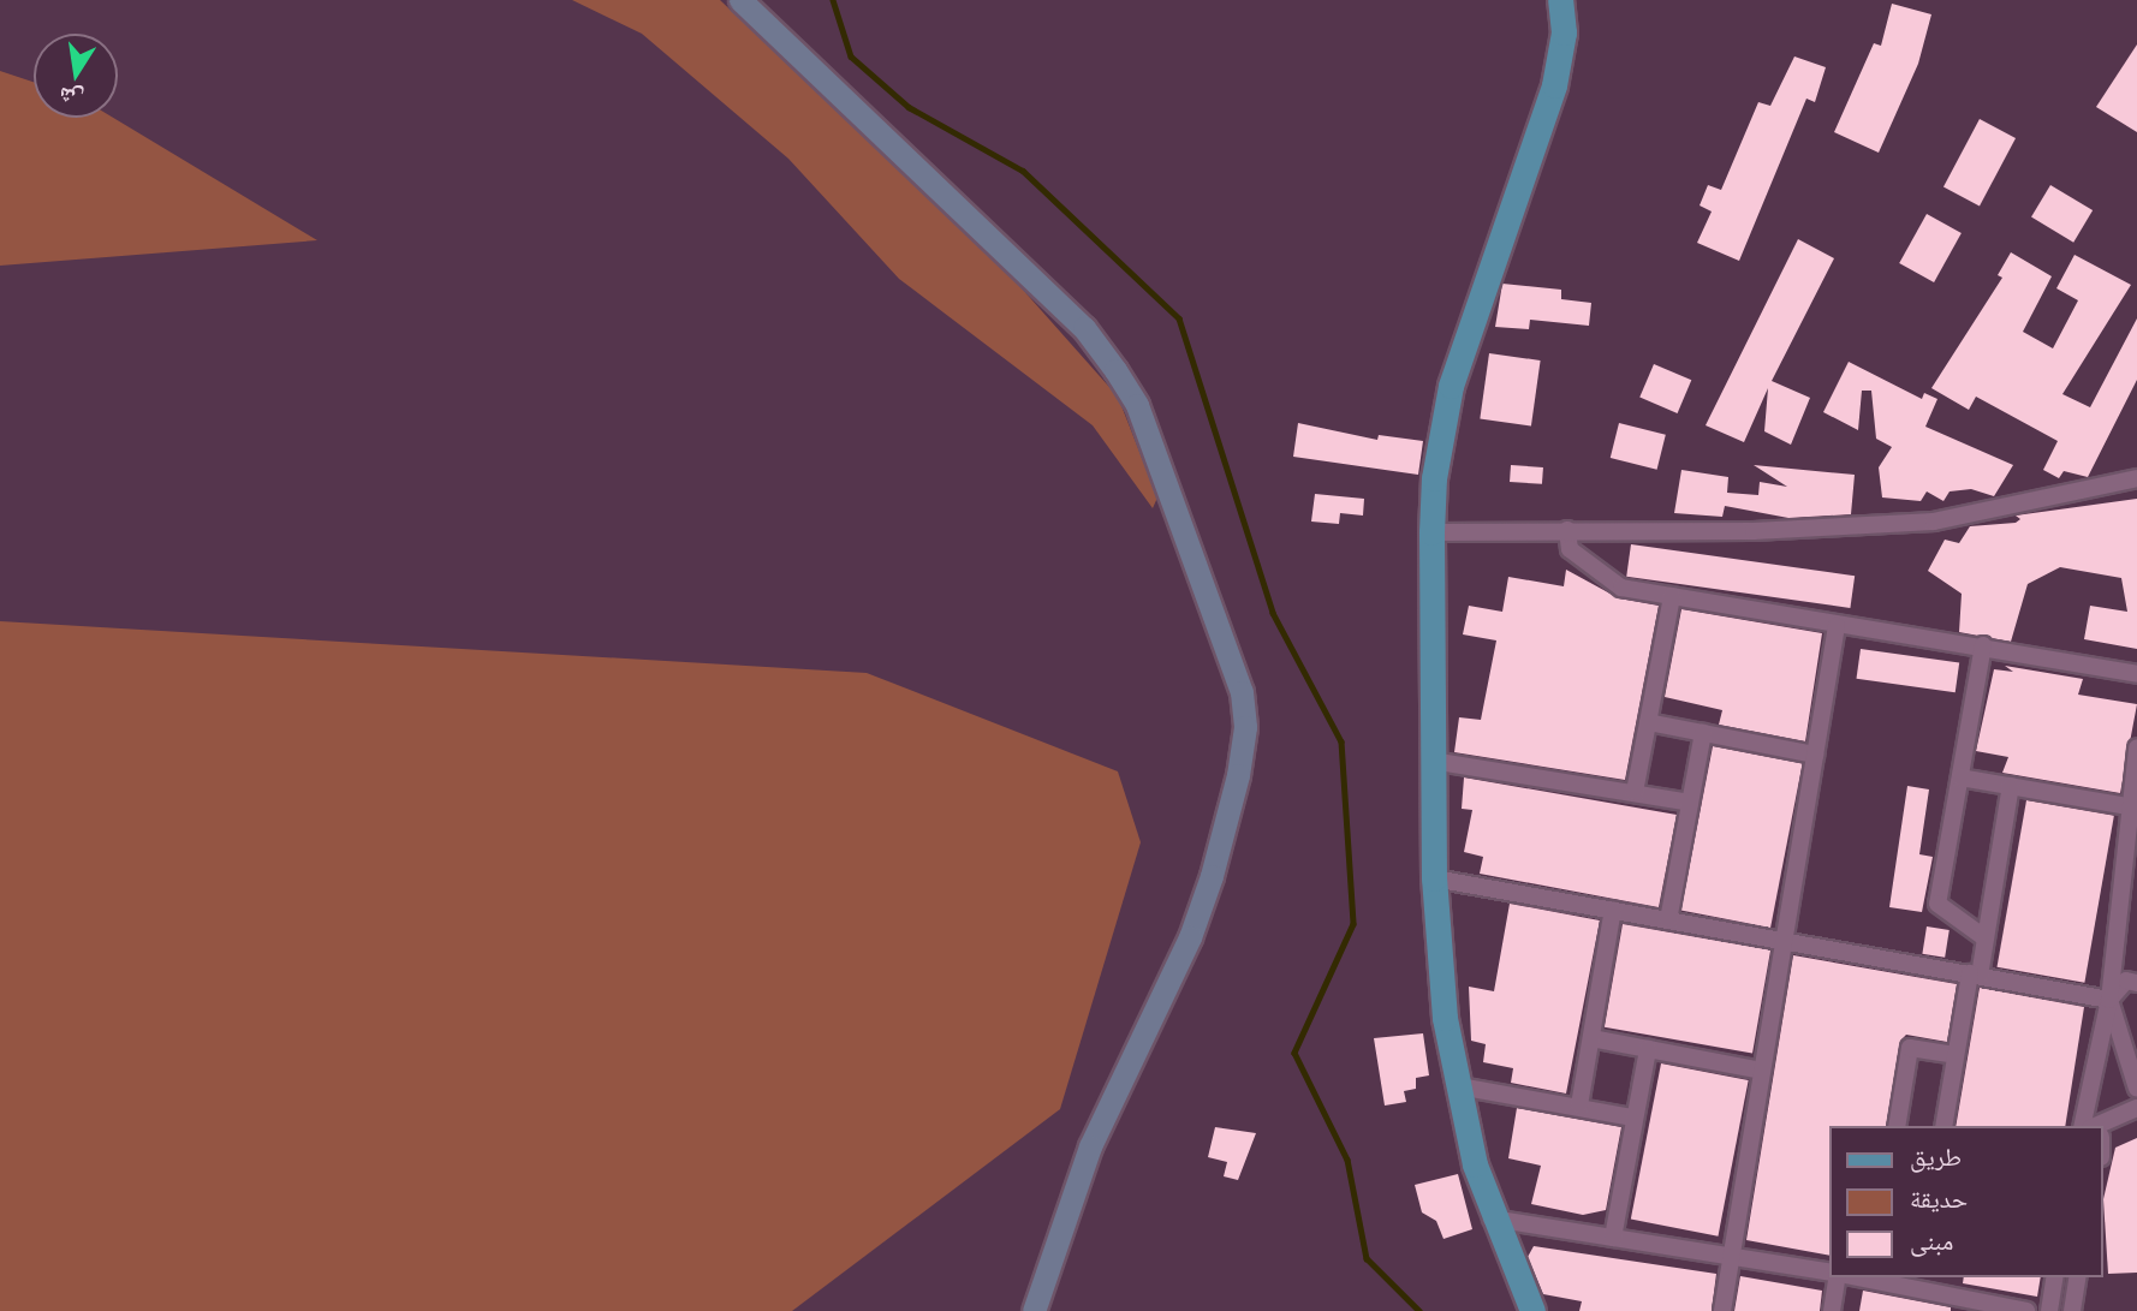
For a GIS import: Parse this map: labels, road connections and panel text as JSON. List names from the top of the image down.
{
  "legend": ["طريق", "حديقة", "مبنى"],
  "north": "bottom"
}
